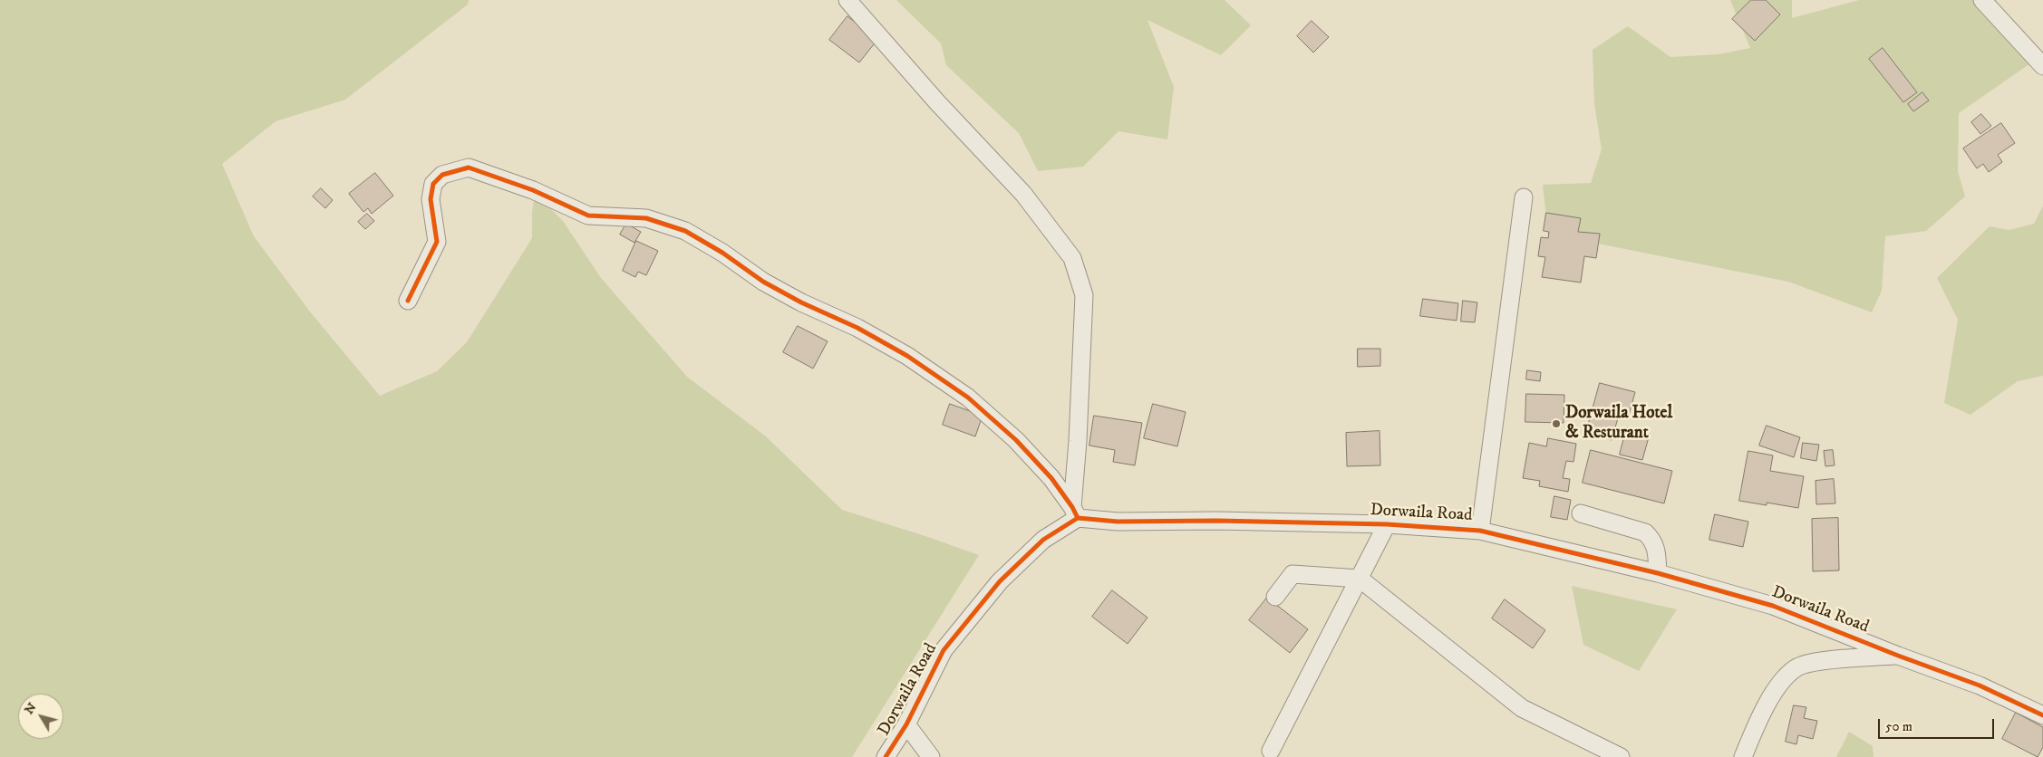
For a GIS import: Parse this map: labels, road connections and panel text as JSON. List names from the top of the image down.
{
  "streets": {
    "street": ["Dorwaila Road"]
  },
  "places": ["Dorwaila Hotel & Resturant"],
  "scale_bar": "50 m",
  "north": "top left"
}
